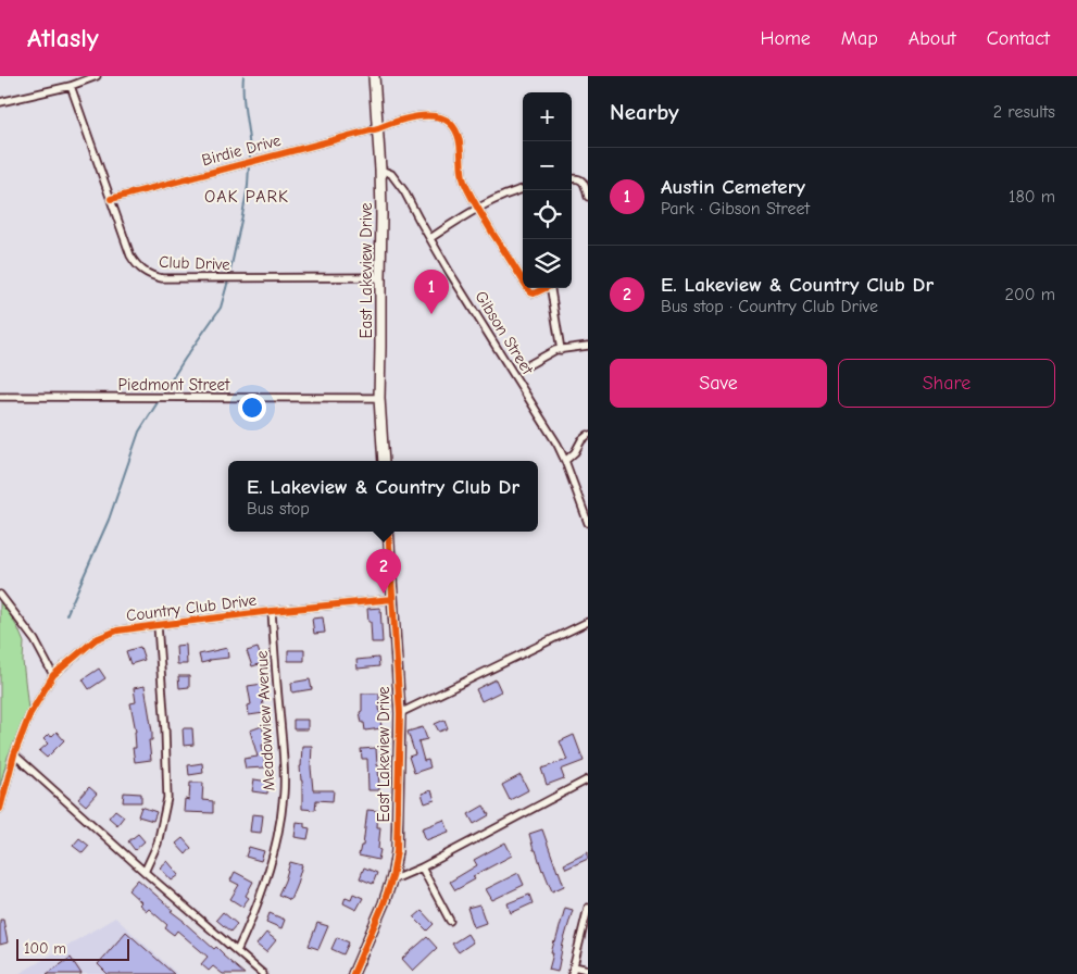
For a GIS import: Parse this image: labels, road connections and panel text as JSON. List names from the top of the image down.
{
  "streets": {
    "street": [
      "Birdie Drive",
      "Club Drive",
      "East Lakeview Drive",
      "Gibson Street",
      "Piedmont Street",
      "Country Club Drive",
      "Meadowview Avenue"
    ]
  },
  "crossings": [
    ["Birdie Drive", "Club Drive"],
    ["Birdie Drive", "East Lakeview Drive"],
    ["Club Drive", "East Lakeview Drive"],
    ["East Lakeview Drive", "Gibson Street"],
    ["East Lakeview Drive", "Piedmont Street"],
    ["East Lakeview Drive", "Country Club Drive"],
    ["Country Club Drive", "Meadowview Avenue"]
  ],
  "districts": ["OAK PARK"],
  "scale_bar": "100 m",
  "page": {
    "header": "Atlasly",
    "nav": [
      "Home",
      "Map",
      "About",
      "Contact"
    ],
    "heading": ["Nearby", "2 results"],
    "map_buttons": ["+", "−"],
    "list": [
      {
        "mark": "1",
        "name": "Austin Cemetery",
        "note": "Park · Gibson Street",
        "value": "180 m"
      },
      {
        "mark": "2",
        "name": "E. Lakeview & Country Club Dr",
        "note": "Bus stop · Country Club Drive",
        "value": "200 m"
      }
    ],
    "pins": ["1", "2"],
    "buttons": ["Save", "Share"],
    "popup": ["E. Lakeview & Country Club Dr", "Bus stop"],
    "scale": "100 m"
  }
}
